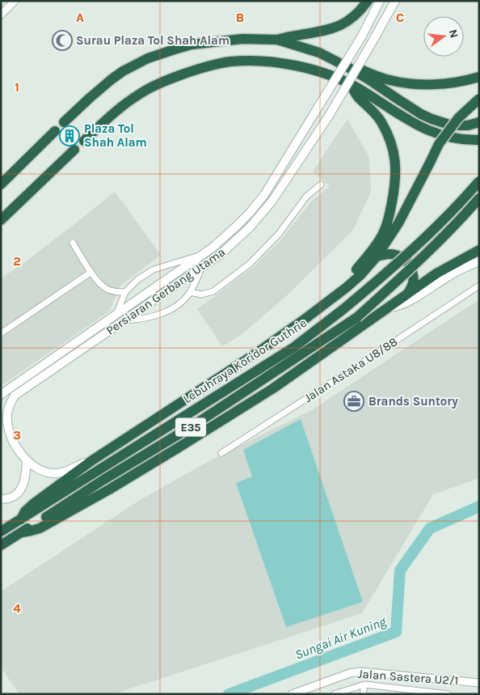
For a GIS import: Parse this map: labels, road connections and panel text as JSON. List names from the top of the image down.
{
  "streets": {
    "highway": ["Lebuhraya Koridor Guthrie", "E35"],
    "main road": ["Persiaran Gerbang Utama"],
    "street": ["Jalan Astaka U8/88", "Jalan Sastera U2/1"]
  },
  "water": ["Sungai Air Kuning"],
  "places": {
    "mosque": ["Surau Plaza Tol Shah Alam"],
    "building": ["Plaza Tol Shah Alam"],
    "office": ["Brands Suntory"]
  },
  "north": "right",
  "grid": {
    "columns": ["A", "B", "C"],
    "rows": [
      "1",
      "2",
      "3",
      "4"
    ]
  }
}
